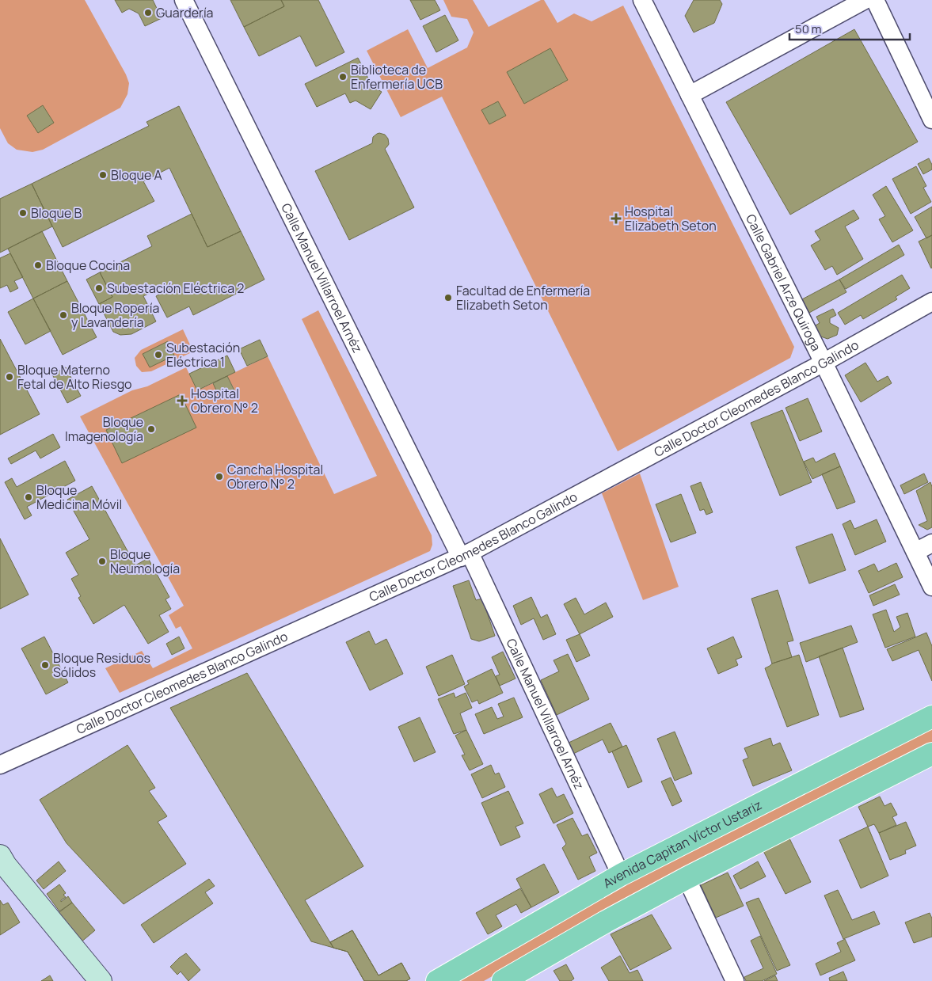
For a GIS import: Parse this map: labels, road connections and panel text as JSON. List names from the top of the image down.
{
  "streets": {
    "main road": ["Avenida Capitan Víctor Ustariz"],
    "street": ["Calle Manuel Villarroel Arnéz", "Calle Gabriel Arze Quiroga", "Calle Doctor Cleomedes Blanco Galindo"]
  },
  "crossings": [
    ["Calle Manuel Villarroel Arnéz", "Calle Doctor Cleomedes Blanco Galindo"],
    ["Calle Manuel Villarroel Arnéz", "Avenida Capitan Víctor Ustariz"],
    ["Calle Gabriel Arze Quiroga", "Calle Doctor Cleomedes Blanco Galindo"]
  ],
  "places": {
    "other": [
      "Guardería",
      "Biblioteca de Enfermería UCB",
      "Bloque A",
      "Bloque B",
      "Bloque Cocina",
      "Subestación Eléctrica 2",
      "Facultad de Enfermería Elizabeth Seton",
      "Bloque Ropería y Lavandería",
      "Subestación Eléctrica 1",
      "Bloque Materno Fetal de Alto Riesgo",
      "Bloque Imagenología",
      "Cancha Hospital Obrero N° 2",
      "Bloque Medicina Móvil",
      "Bloque Neumología",
      "Bloque Residuos Sólidos"
    ],
    "health": ["Hospital Elizabeth Seton", "Hospital Obrero N° 2"]
  },
  "scale_bar": "50 m"
}
